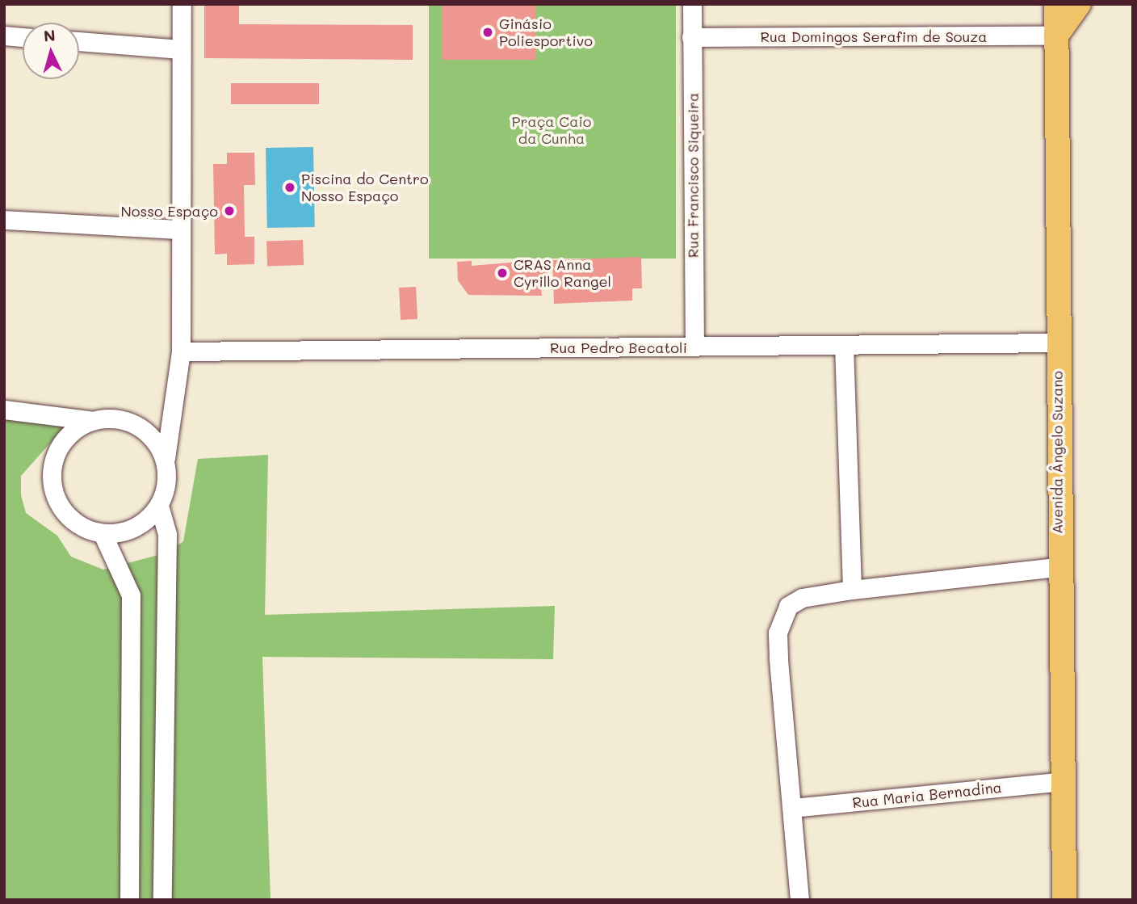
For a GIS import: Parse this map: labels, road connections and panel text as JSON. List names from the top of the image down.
{
  "streets": {
    "main road": ["Avenida Ângelo Suzano"],
    "street": [
      "Rua Domingos Serafim de Souza",
      "Rua Francisco Siqueira",
      "Rua Pedro Becatoli",
      "Rua Maria Bernadina"
    ]
  },
  "crossings": [
    ["Rua Domingos Serafim de Souza", "Rua Francisco Siqueira"],
    ["Rua Domingos Serafim de Souza", "Avenida Ângelo Suzano"],
    ["Rua Francisco Siqueira", "Rua Pedro Becatoli"],
    ["Rua Pedro Becatoli", "Avenida Ângelo Suzano"],
    ["Avenida Ângelo Suzano", "Rua Maria Bernadina"]
  ],
  "parks": ["Praça Caio da Cunha"],
  "places": [
    "Ginásio Poliesportivo",
    "Piscina do Centro Nosso Espaço",
    "Nosso Espaço",
    "CRAS Anna Cyrillo Rangel"
  ],
  "north": "top"
}
